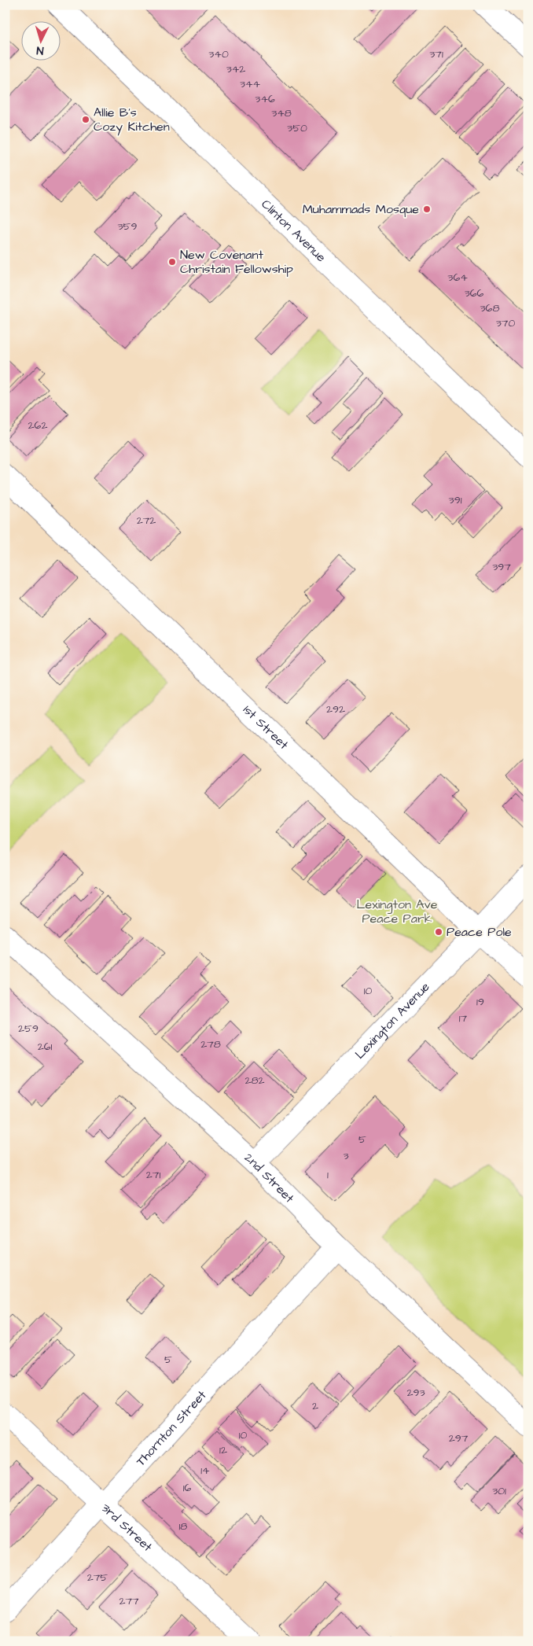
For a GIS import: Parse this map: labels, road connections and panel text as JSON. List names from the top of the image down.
{
  "streets": {
    "street": [
      "Clinton Avenue",
      "1st Street",
      "Lexington Avenue",
      "2nd Street",
      "Thornton Street",
      "3rd Street"
    ]
  },
  "crossings": [
    ["1st Street", "Lexington Avenue"],
    ["Lexington Avenue", "2nd Street"],
    ["2nd Street", "Thornton Street"],
    ["Thornton Street", "3rd Street"]
  ],
  "parks": ["Lexington Ave Peace Park"],
  "places": [
    "Allie B's Cozy Kitchen",
    "Muhammads Mosque",
    "New Covenant Christain Fellowship",
    "Peace Pole"
  ],
  "house_numbers": [
    "340",
    "371",
    "342",
    "344",
    "346",
    "348",
    "350",
    "359",
    "364",
    "366",
    "368",
    "370",
    "262",
    "391",
    "272",
    "397",
    "292",
    "10",
    "19",
    "17",
    "259",
    "278",
    "261",
    "282",
    "5",
    "3",
    "271",
    "1",
    "5",
    "293",
    "2",
    "10",
    "297",
    "12",
    "14",
    "16",
    "301",
    "18",
    "275",
    "277"
  ],
  "north": "bottom"
}
